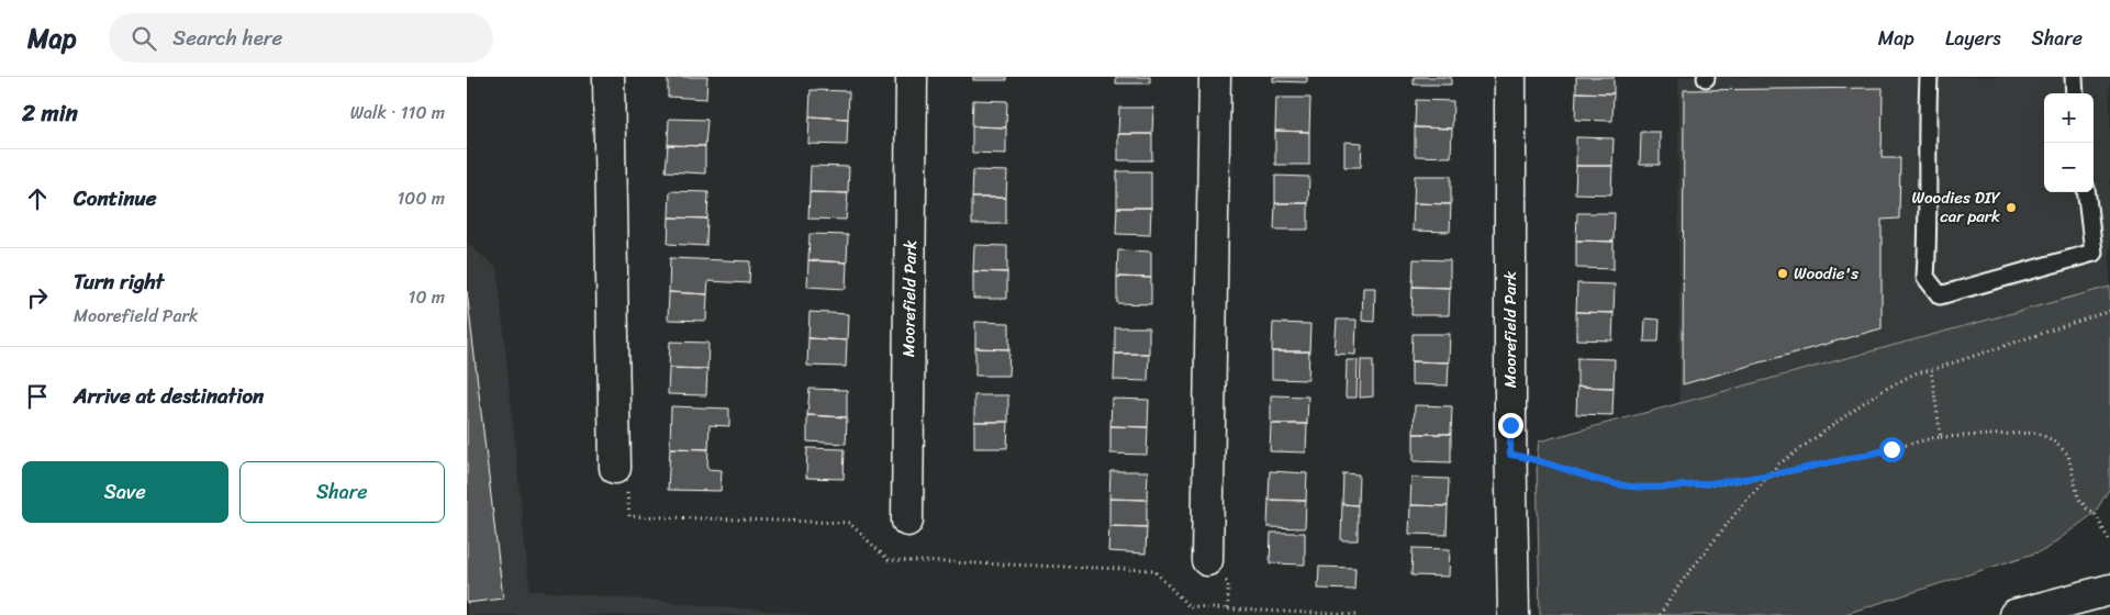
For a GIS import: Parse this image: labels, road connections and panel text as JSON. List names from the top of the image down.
{
  "streets": {
    "street": ["Moorefield Park"]
  },
  "places": ["Woodies DIY car park", "Woodie's"],
  "page": {
    "header": "Map",
    "search": "Search here",
    "nav": ["Map", "Layers", "Share"],
    "heading": ["2 min", "Walk · 110 m"],
    "map_buttons": ["+", "−"],
    "list": [
      ["Continue", "100 m"],
      ["Turn right", "Moorefield Park", "10 m"],
      "Arrive at destination"
    ],
    "buttons": ["Save", "Share"]
  }
}
